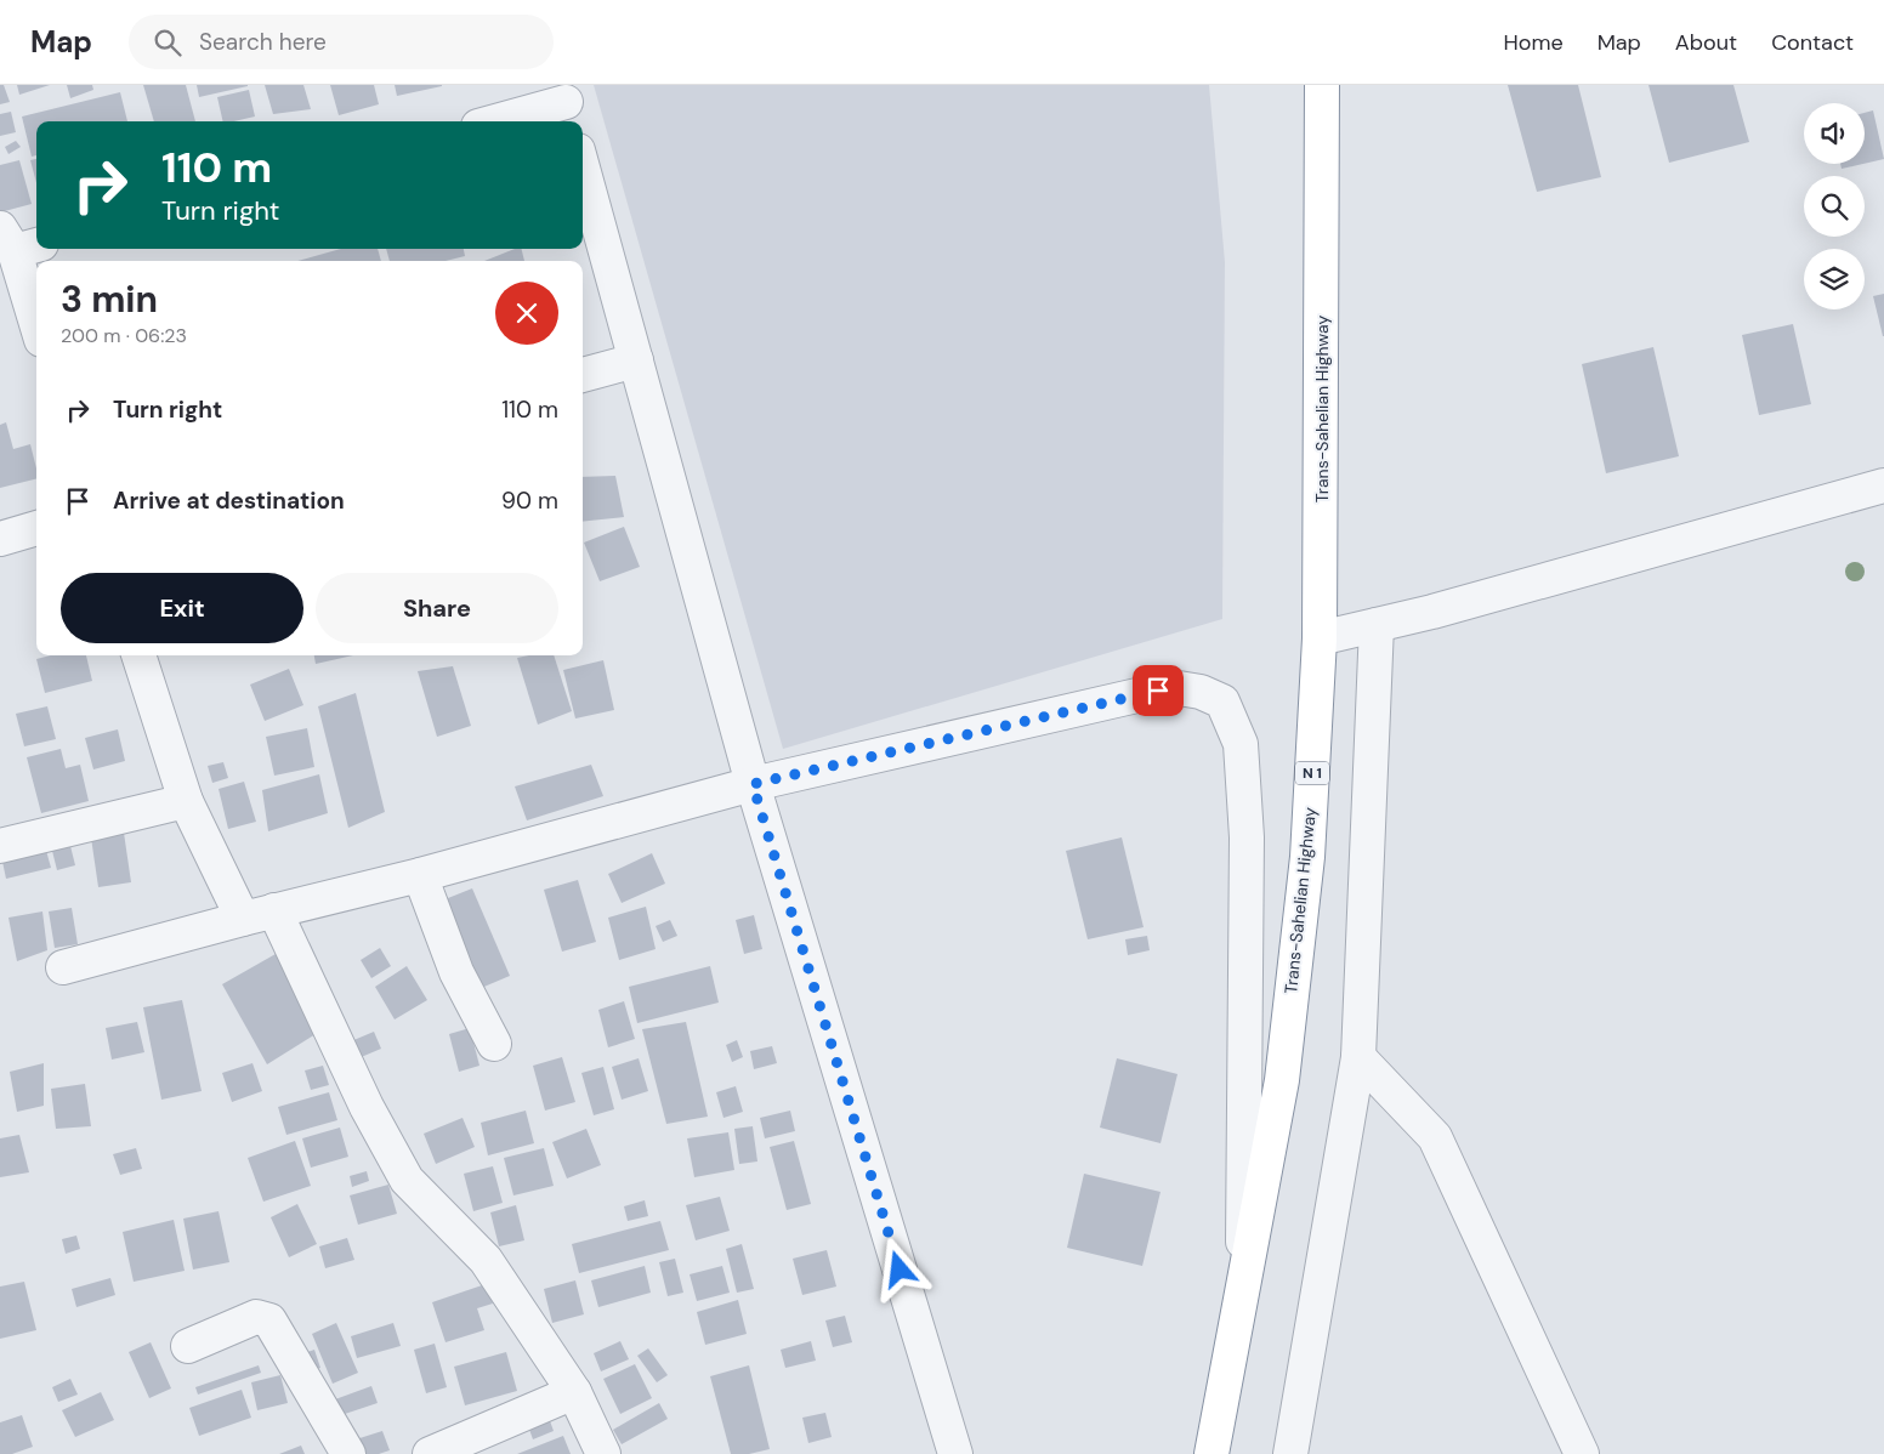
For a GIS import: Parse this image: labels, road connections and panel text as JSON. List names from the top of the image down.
{
  "streets": {
    "highway": ["Trans-Sahelian Highway", "N 1"]
  },
  "page": {
    "header": "Map",
    "search": "Search here",
    "nav": [
      "Home",
      "Map",
      "About",
      "Contact"
    ],
    "turn": ["110 m", "Turn right"],
    "heading": ["3 min", "200 m · 06:23"],
    "list": [
      {
        "name": "Turn right",
        "value": "110 m"
      },
      {
        "name": "Arrive at destination",
        "value": "90 m"
      }
    ],
    "buttons": ["Exit", "Share"]
  }
}
